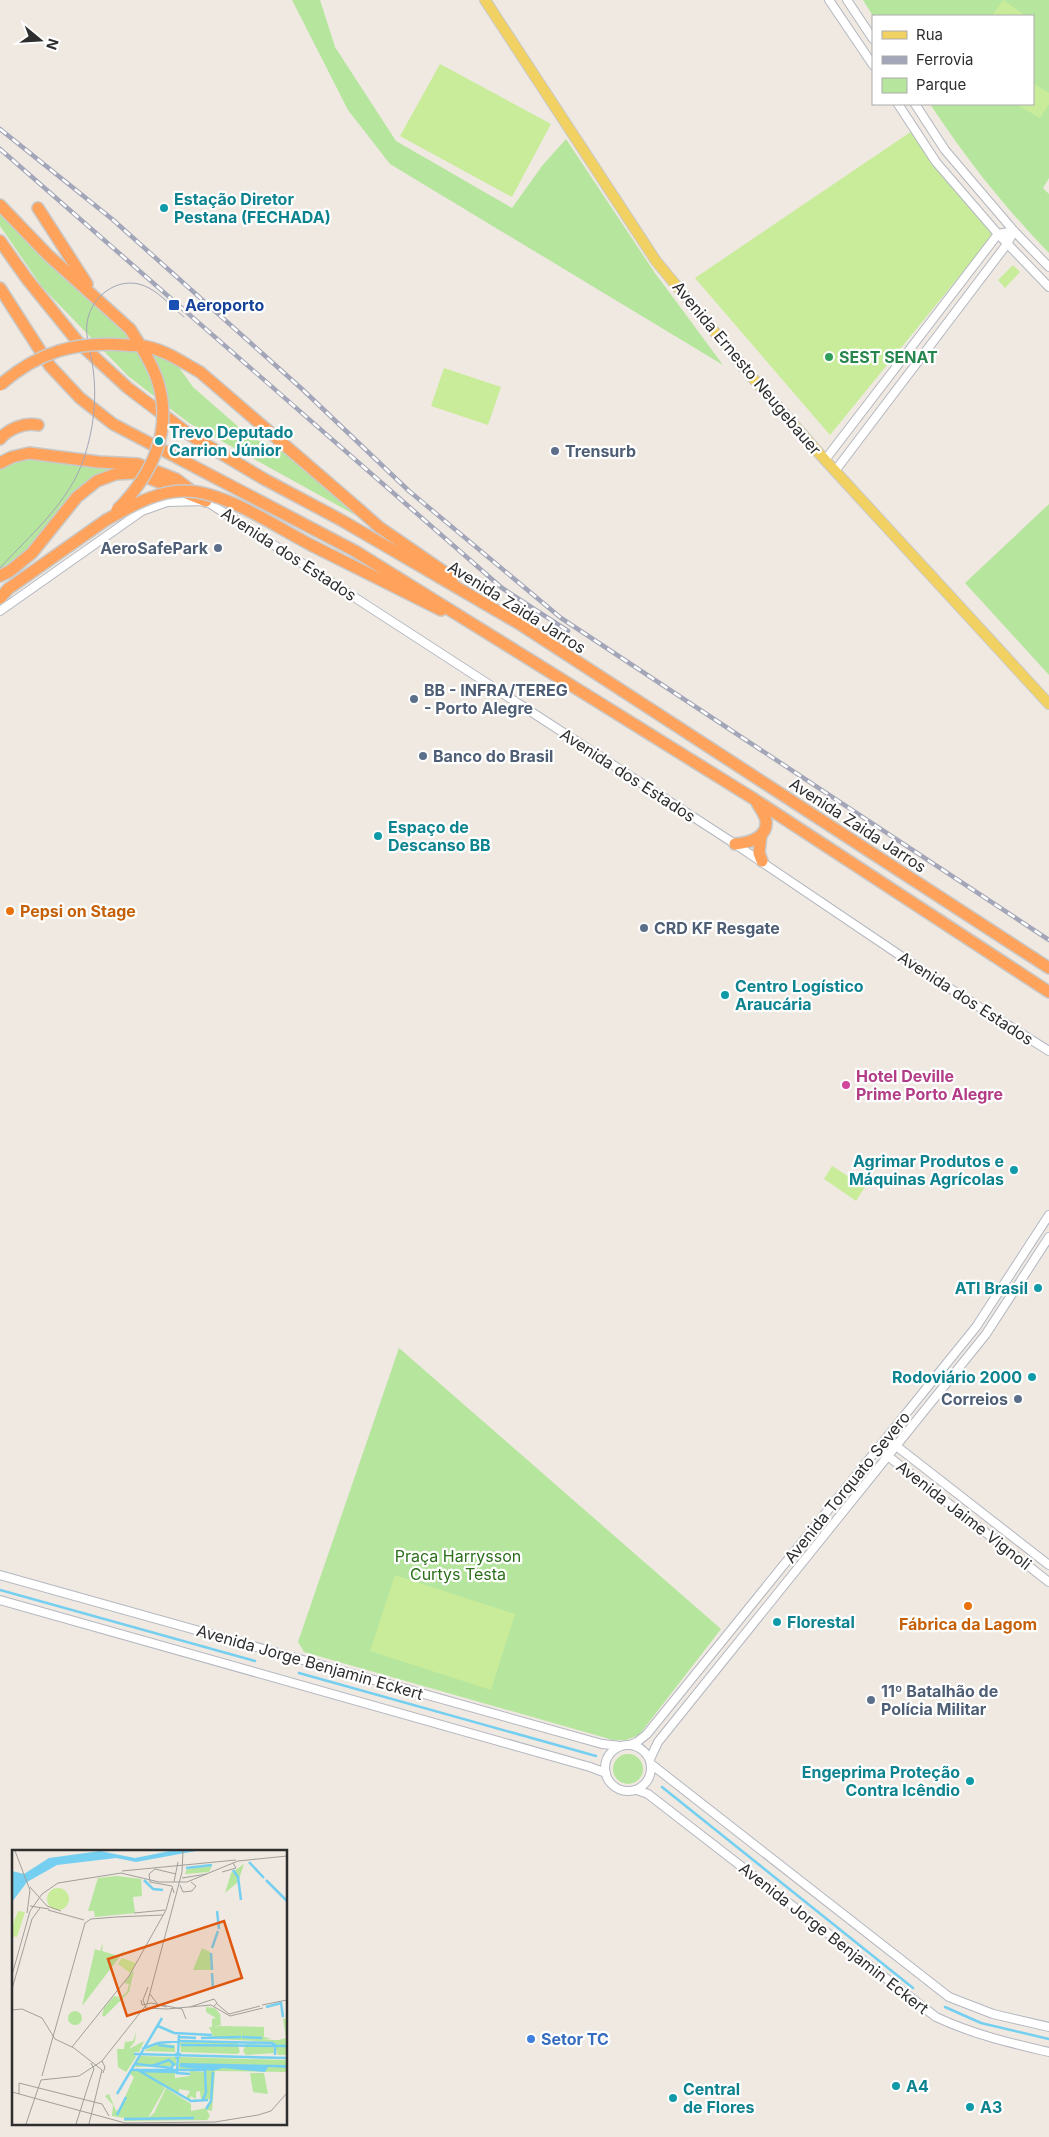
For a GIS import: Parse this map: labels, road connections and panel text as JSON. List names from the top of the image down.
{
  "streets": {
    "highway": ["Avenida Zaida Jarros"],
    "main road": ["Avenida Ernesto Neugebauer"],
    "street": [
      "Avenida dos Estados",
      "Avenida Torquato Severo",
      "Avenida Jaime Vignoli",
      "Avenida Jorge Benjamin Eckert"
    ]
  },
  "crossings": [
    ["Avenida Torquato Severo", "Avenida Jaime Vignoli"],
    ["Avenida Torquato Severo", "Avenida Jorge Benjamin Eckert"]
  ],
  "parks": ["Praça Harrysson Curtys Testa"],
  "places": {
    "other": [
      "Estação Diretor Pestana (FECHADA)",
      "SEST SENAT",
      "Trevo Deputado Carrion Júnior",
      "Trensurb",
      "AeroSafePark",
      "BB - INFRA/TEREG - Porto Alegre",
      "Banco do Brasil",
      "Espaço de Descanso BB",
      "Pepsi on Stage",
      "CRD KF Resgate",
      "Centro Logístico Araucária",
      "Hotel Deville Prime Porto Alegre",
      "Agrimar Produtos e Máquinas Agrícolas",
      "ATI Brasil",
      "Rodoviário 2000",
      "Correios",
      "Fábrica da Lagom",
      "Florestal",
      "11º Batalhão de Polícia Militar",
      "Engeprima Proteção Contra Icêndio",
      "Setor TC",
      "A4",
      "Central de Flores",
      "A3"
    ],
    "transit": ["Aeroporto"]
  },
  "legend": ["Rua", "Ferrovia", "Parque"],
  "north": "right"
}
